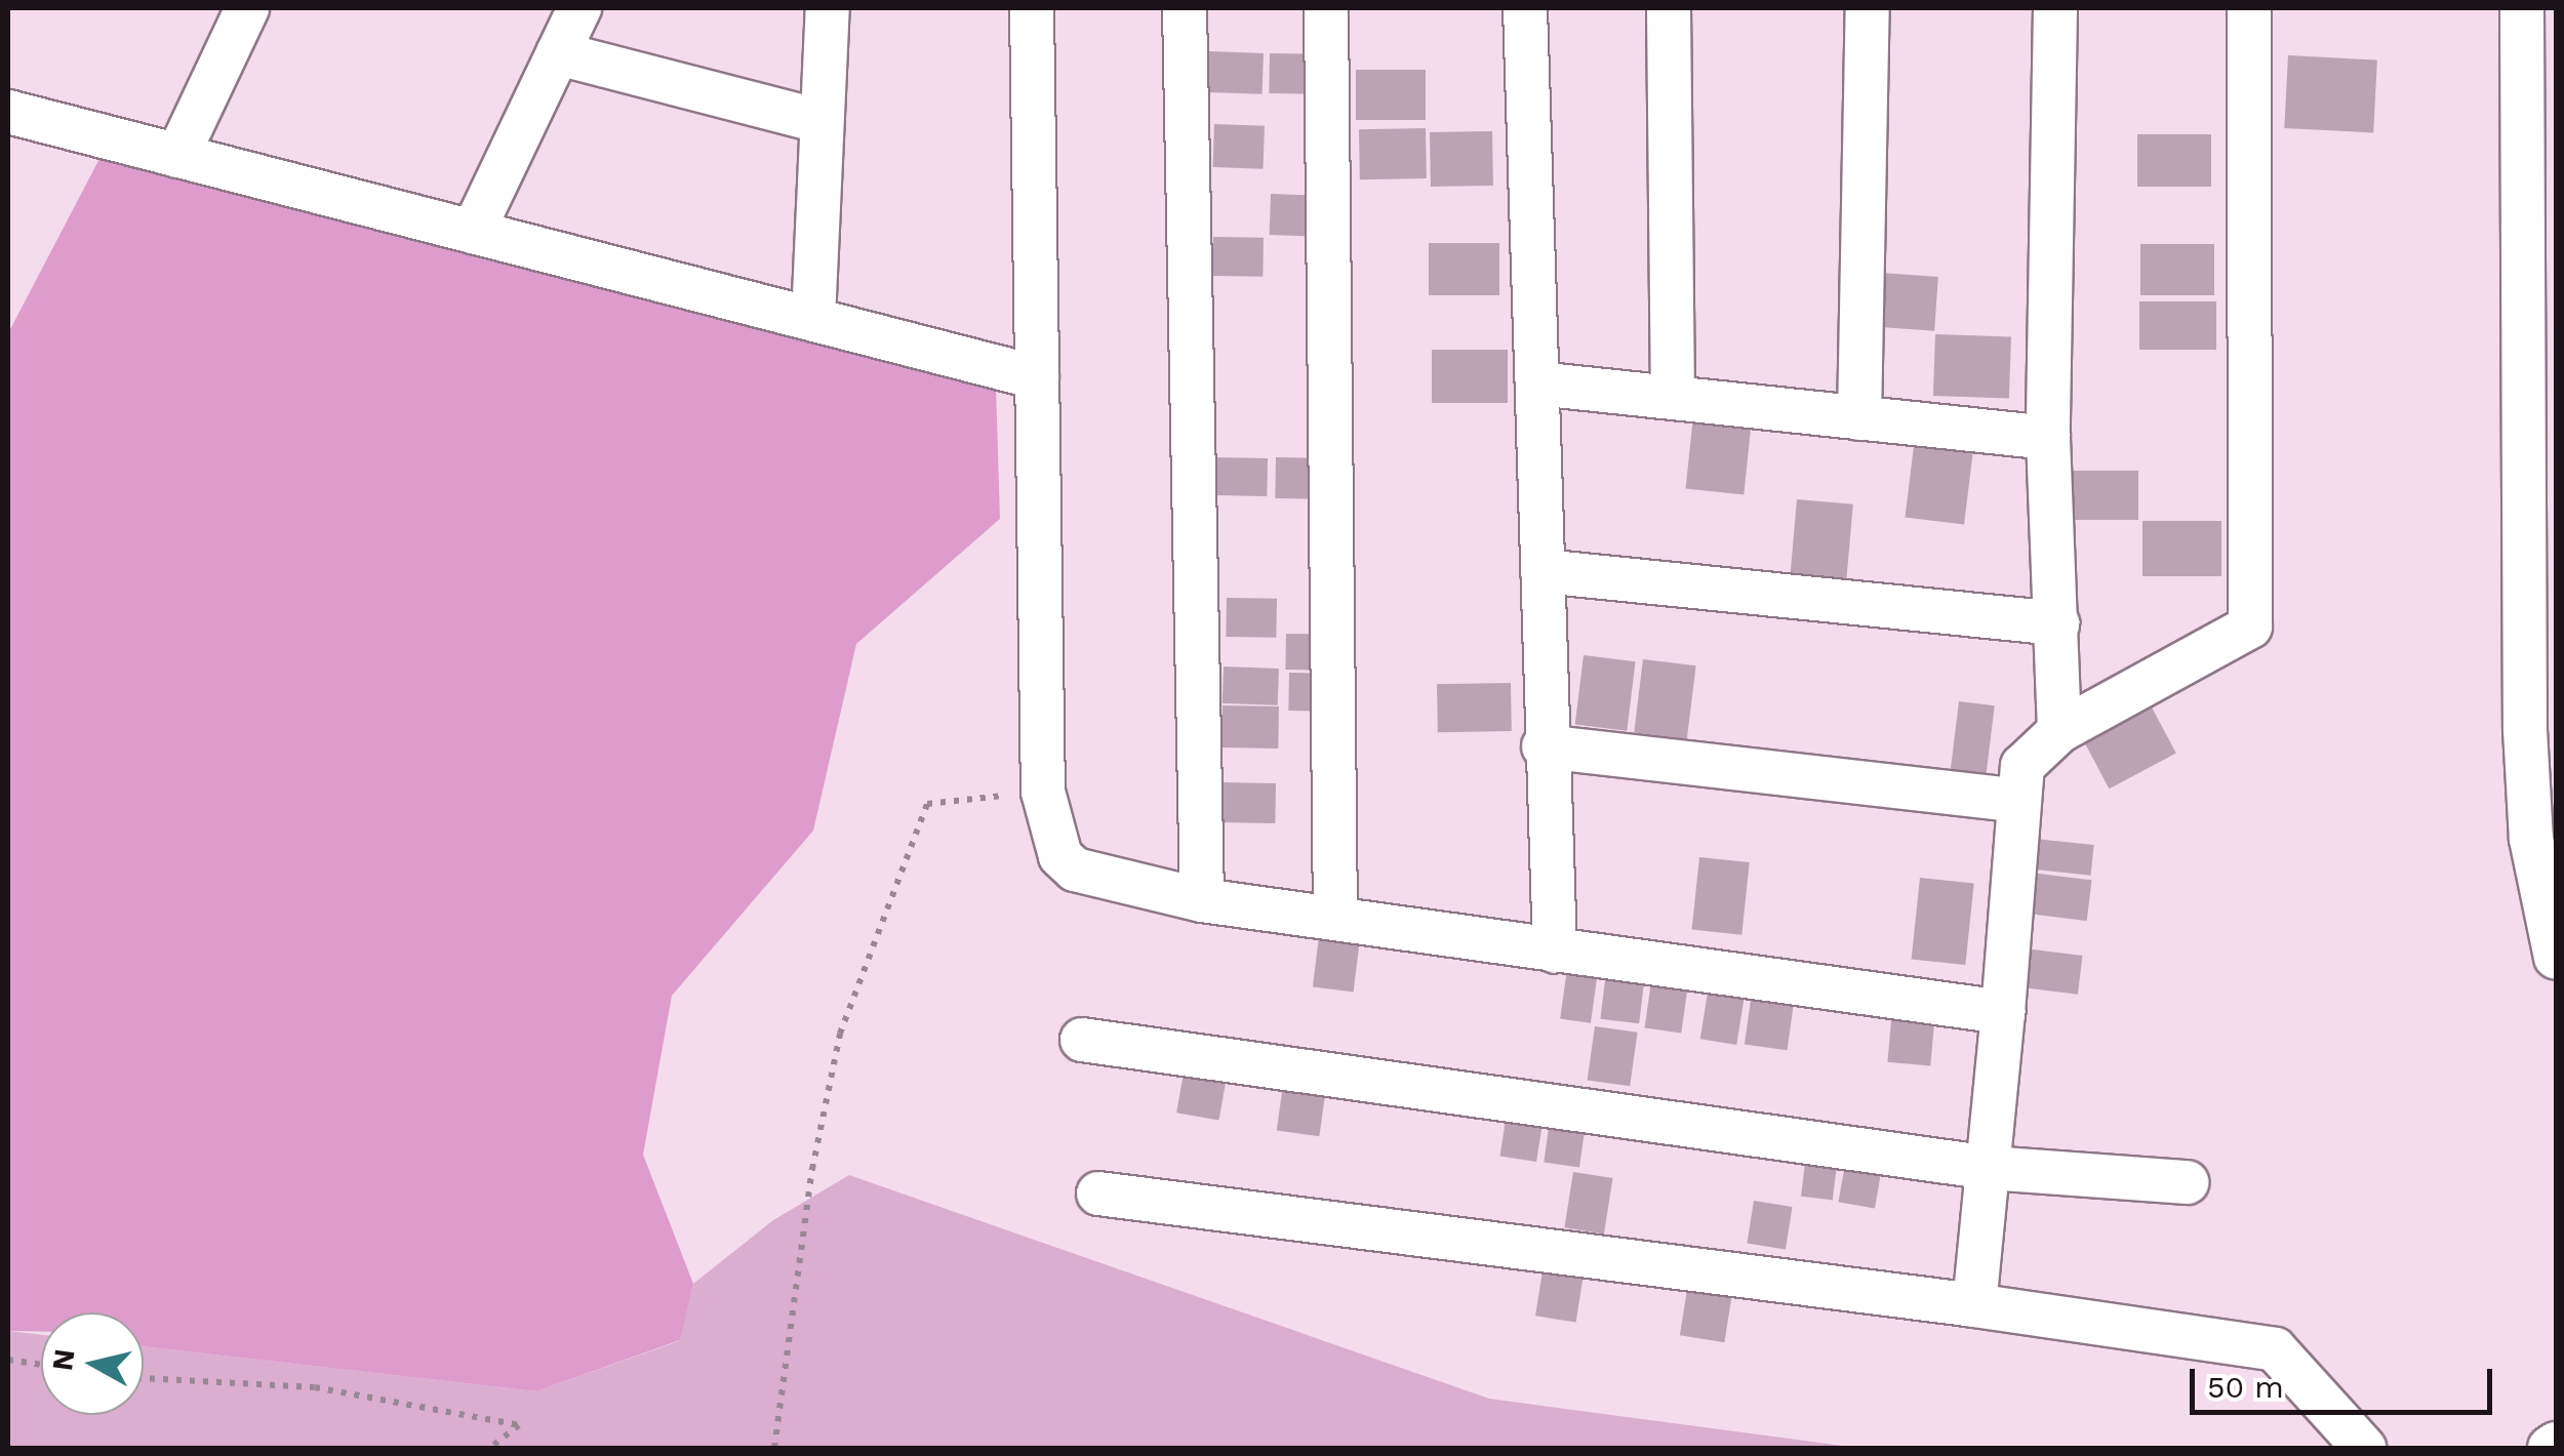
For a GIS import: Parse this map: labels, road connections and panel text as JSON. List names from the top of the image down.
{
  "scale_bar": "50 m",
  "north": "left"
}
